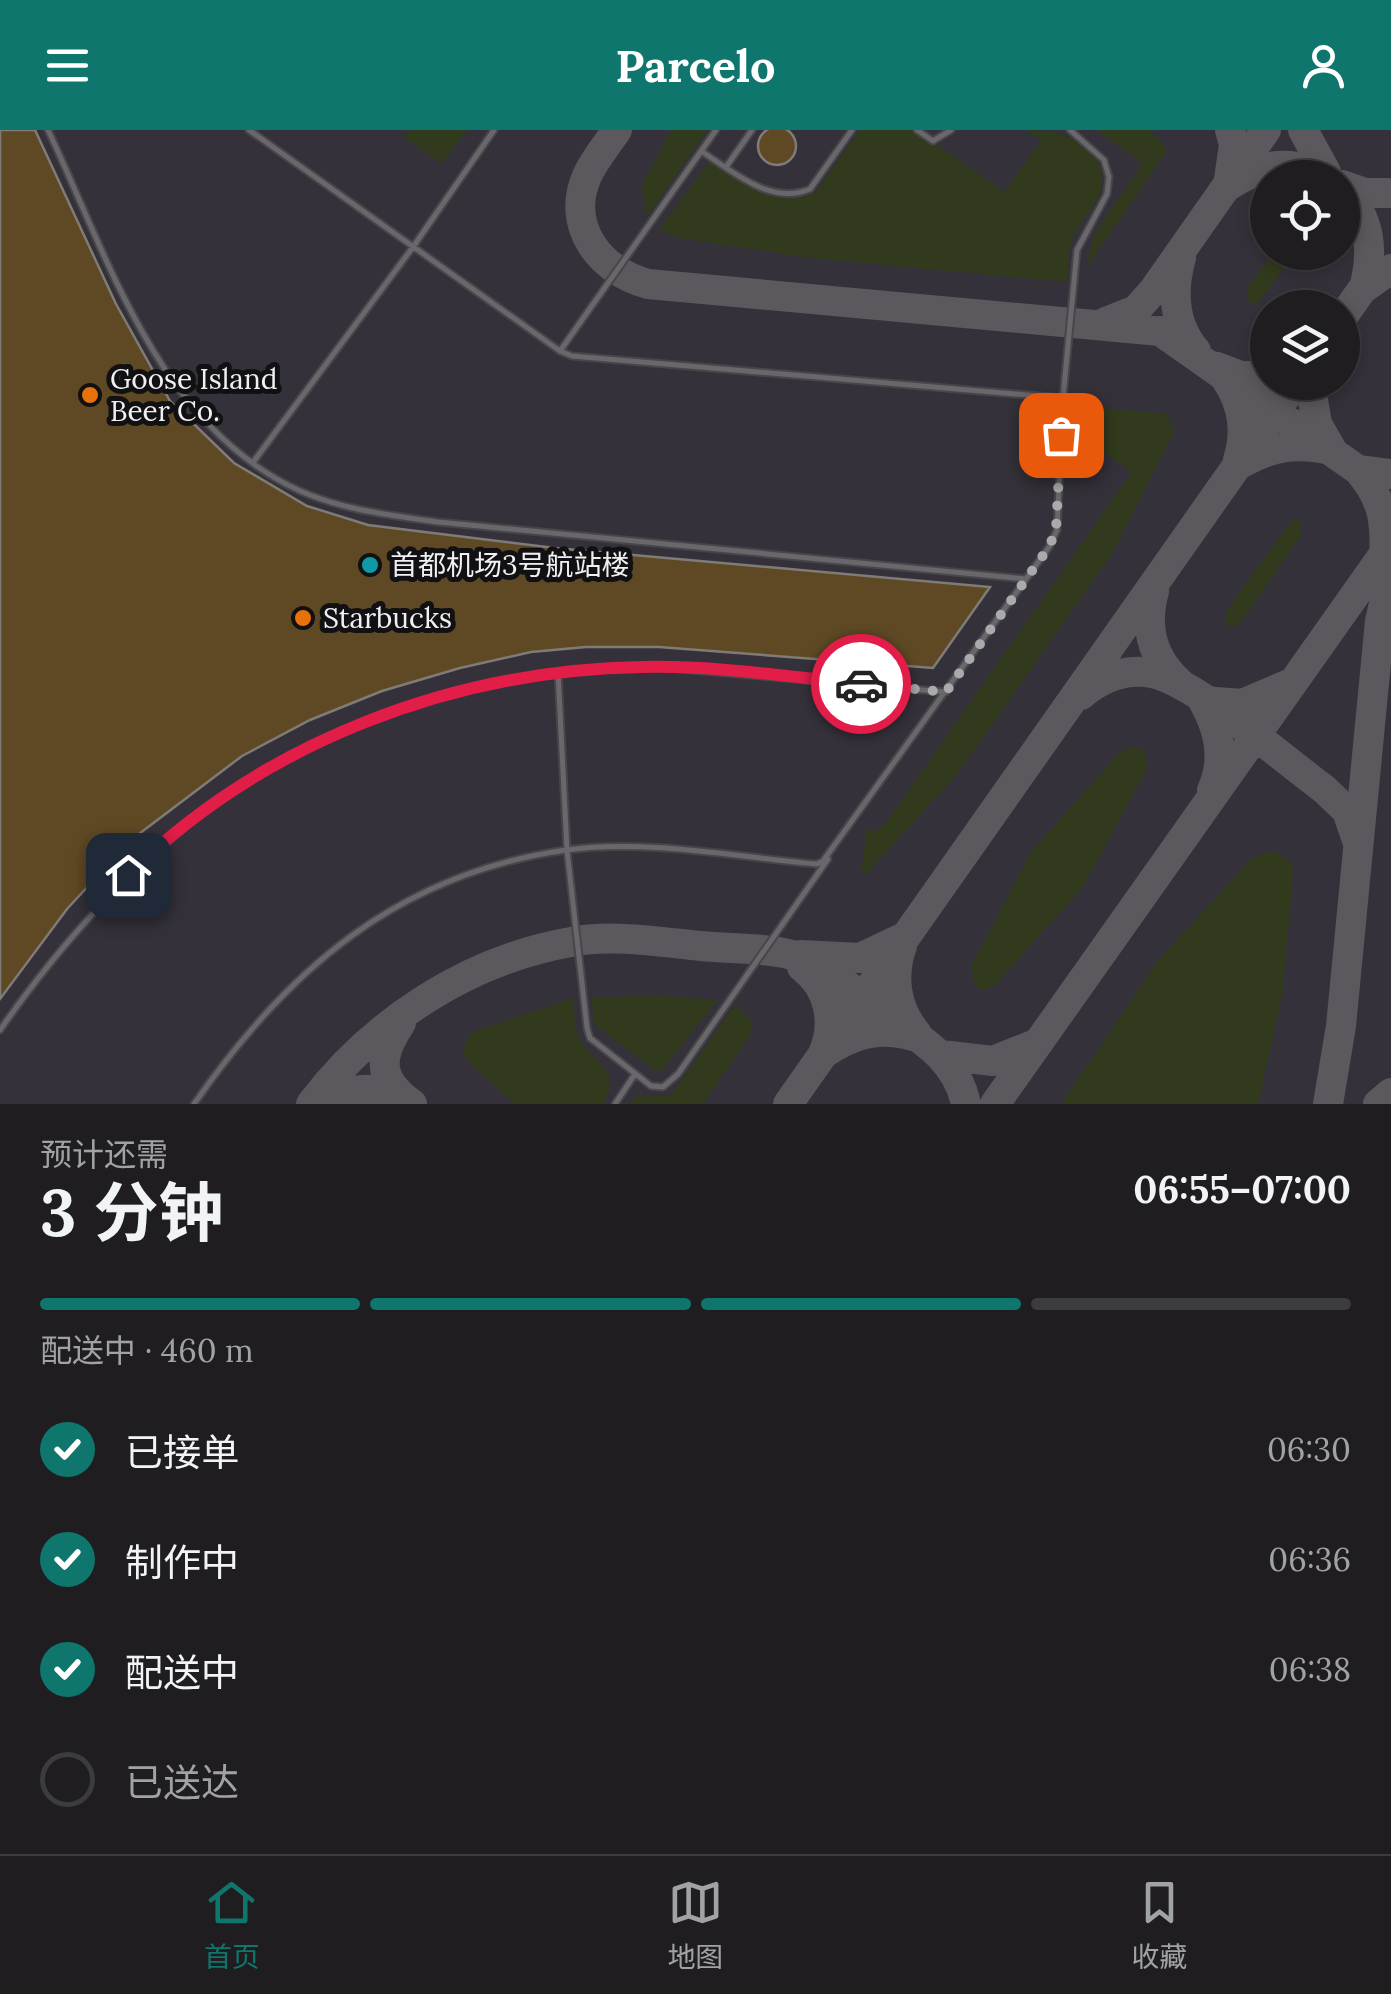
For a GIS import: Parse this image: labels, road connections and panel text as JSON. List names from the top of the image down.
{
  "places": ["Goose Island Beer Co.", "首都机场3号航站楼", "Starbucks"],
  "page": {
    "header": "Parcelo",
    "heading": ["3 分钟", "预计还需", "06:55–07:00"],
    "bar": "配送中 · 460 m",
    "list": [
      ["已接单", "06:30"],
      ["制作中", "06:36"],
      ["配送中", "06:38"],
      "已送达"
    ],
    "tabs": ["首页", "地图", "收藏"]
  }
}
